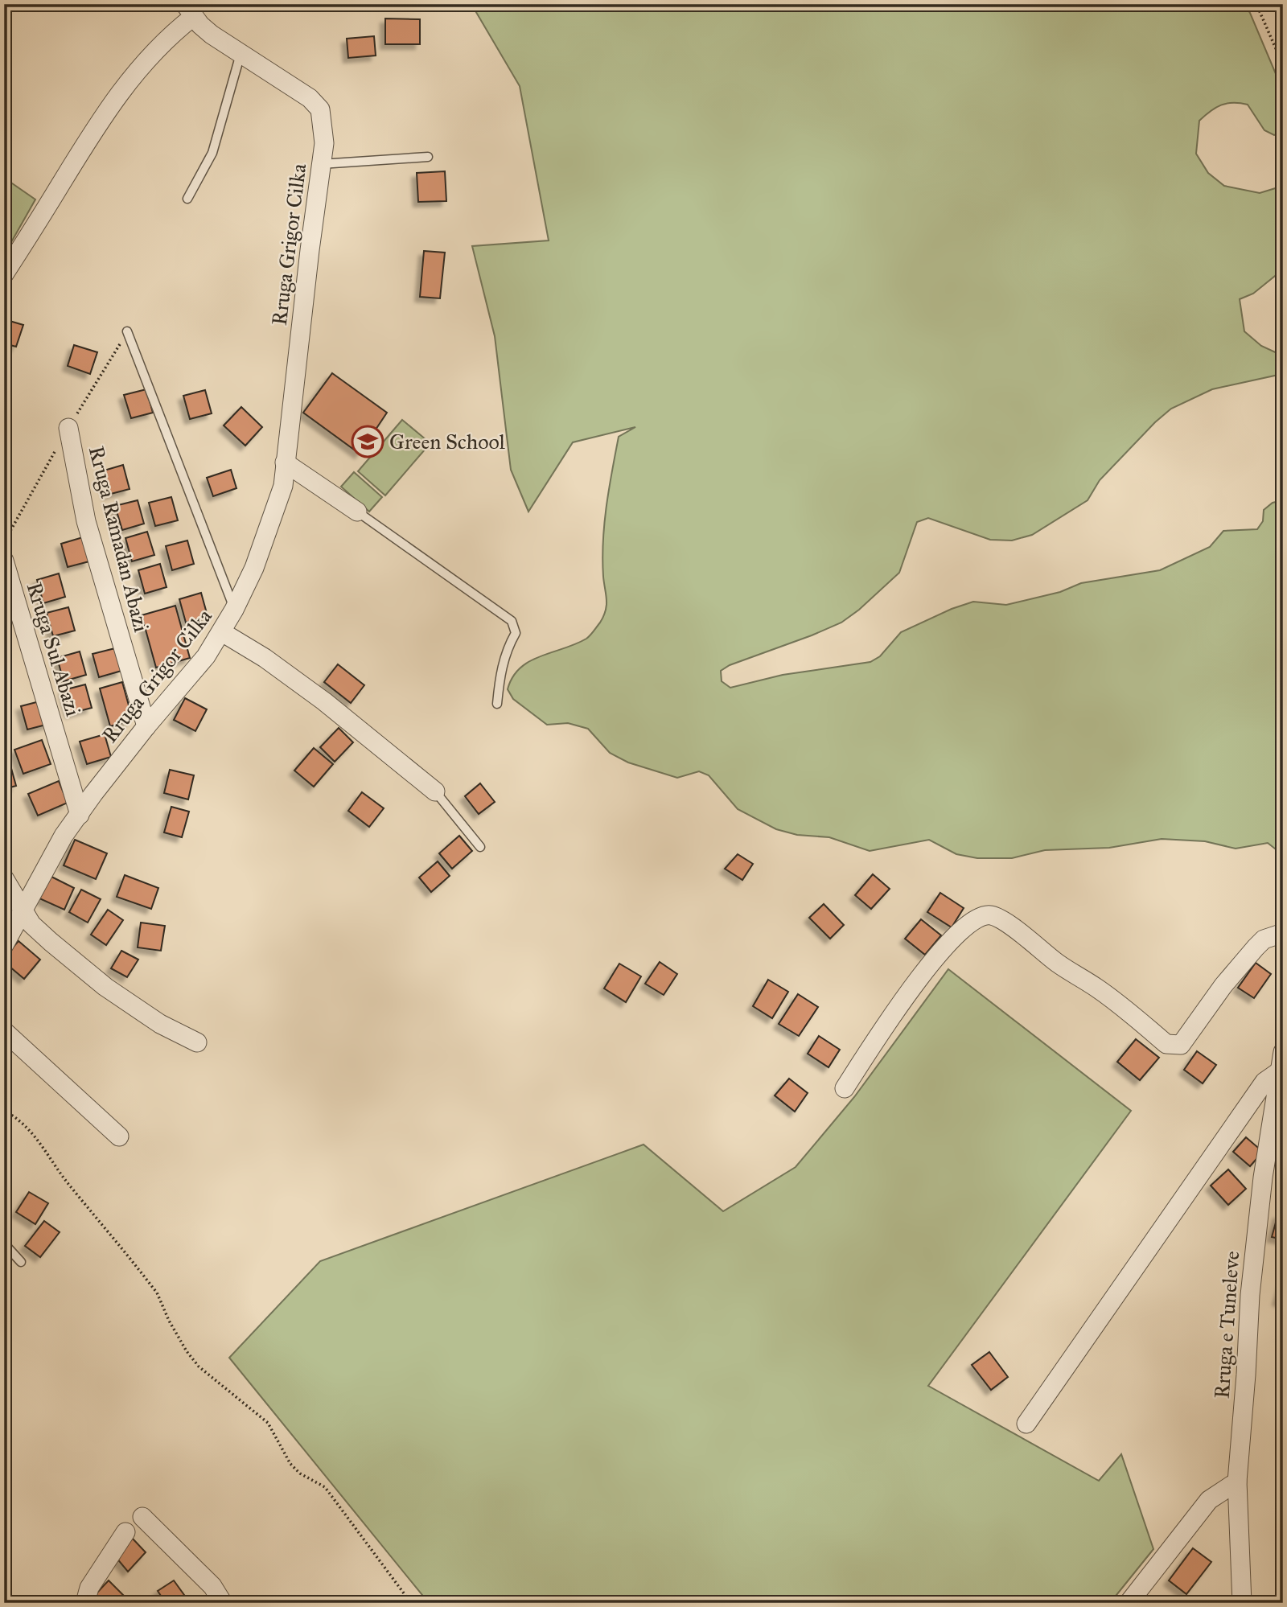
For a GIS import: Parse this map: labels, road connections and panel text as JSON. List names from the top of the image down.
{
  "streets": {
    "street": [
      "Rruga Grigor Cilka",
      "Rruga Ramadan Abazi",
      "Rruga Sul Abazi",
      "Rruga e Tuneleve"
    ]
  },
  "crossings": [
    ["Rruga Grigor Cilka", "Rruga Ramadan Abazi"],
    ["Rruga Grigor Cilka", "Rruga Sul Abazi"]
  ],
  "places": {
    "school or university": ["Green School"]
  }
}
